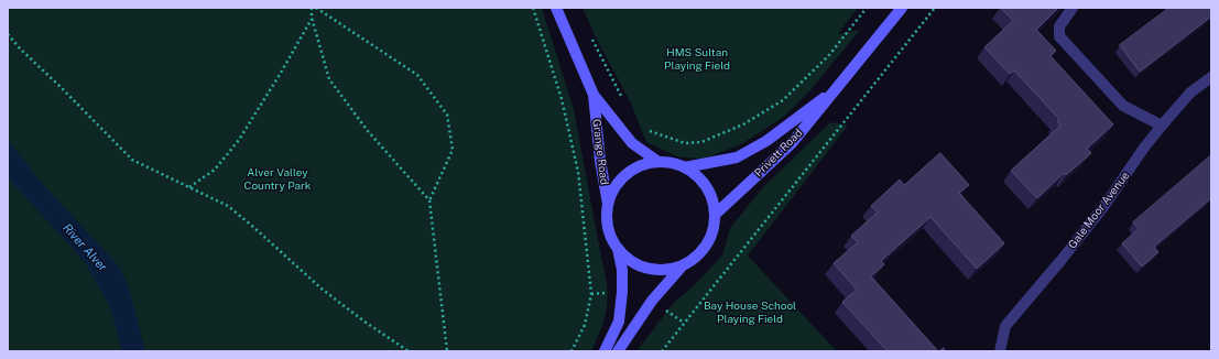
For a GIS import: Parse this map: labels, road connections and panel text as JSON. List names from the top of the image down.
{
  "streets": {
    "main road": ["Grange Road", "Privett Road"],
    "street": ["Gale Moor Avenue"]
  },
  "crossings": [
    ["Grange Road", "Privett Road"]
  ],
  "water": ["River Alver"],
  "parks": ["HMS Sultan Playing Field", "Alver Valley Country Park", "Bay House School Playing Field"]
}
